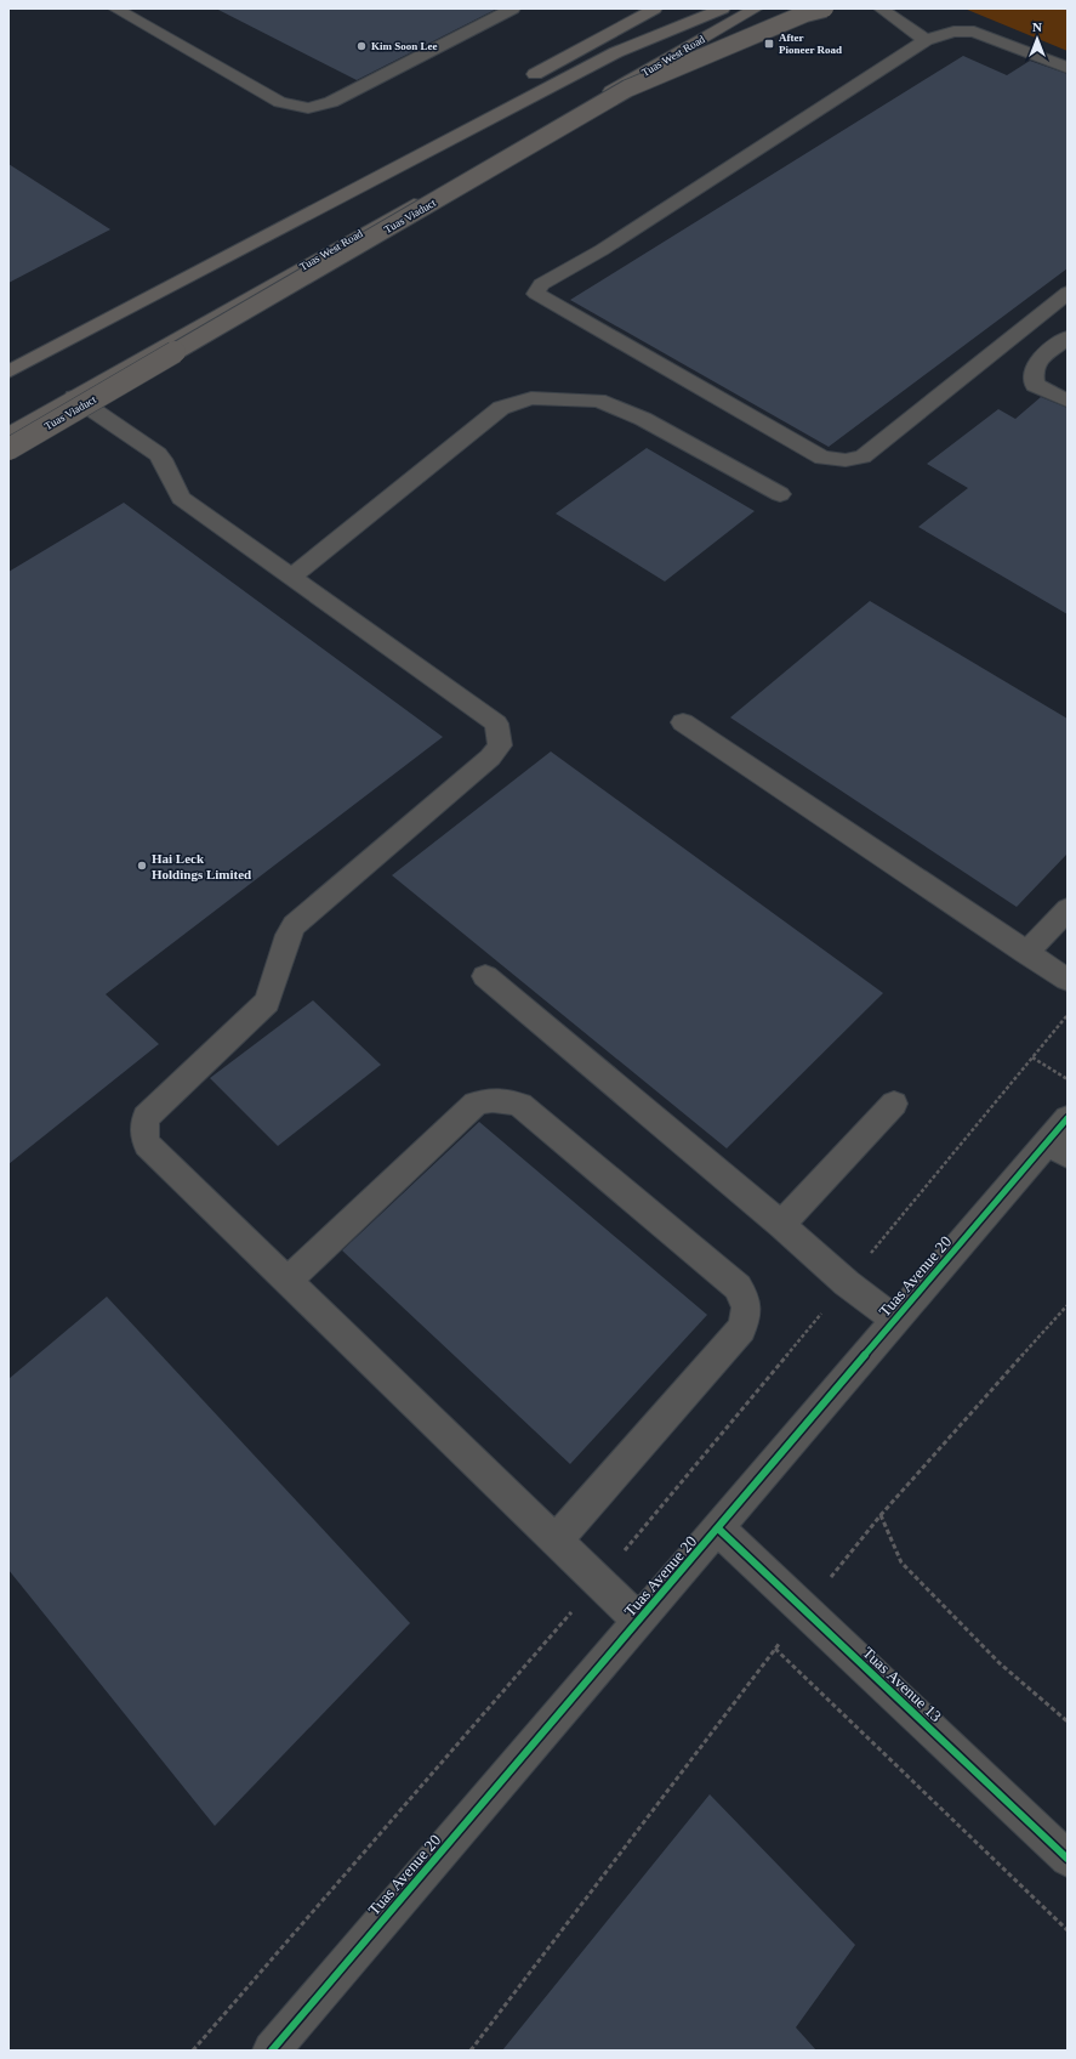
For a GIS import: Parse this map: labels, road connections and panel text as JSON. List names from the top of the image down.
{
  "streets": {
    "main road": ["Tuas West Road", "Tuas Viaduct"],
    "street": ["Tuas Avenue 20", "Tuas Avenue 13"]
  },
  "crossings": [
    ["Tuas Avenue 20", "Tuas Avenue 13"]
  ],
  "places": {
    "transit": ["After Pioneer Road"],
    "other": ["Kim Soon Lee", "Hai Leck Holdings Limited"]
  },
  "north": "top"
}
